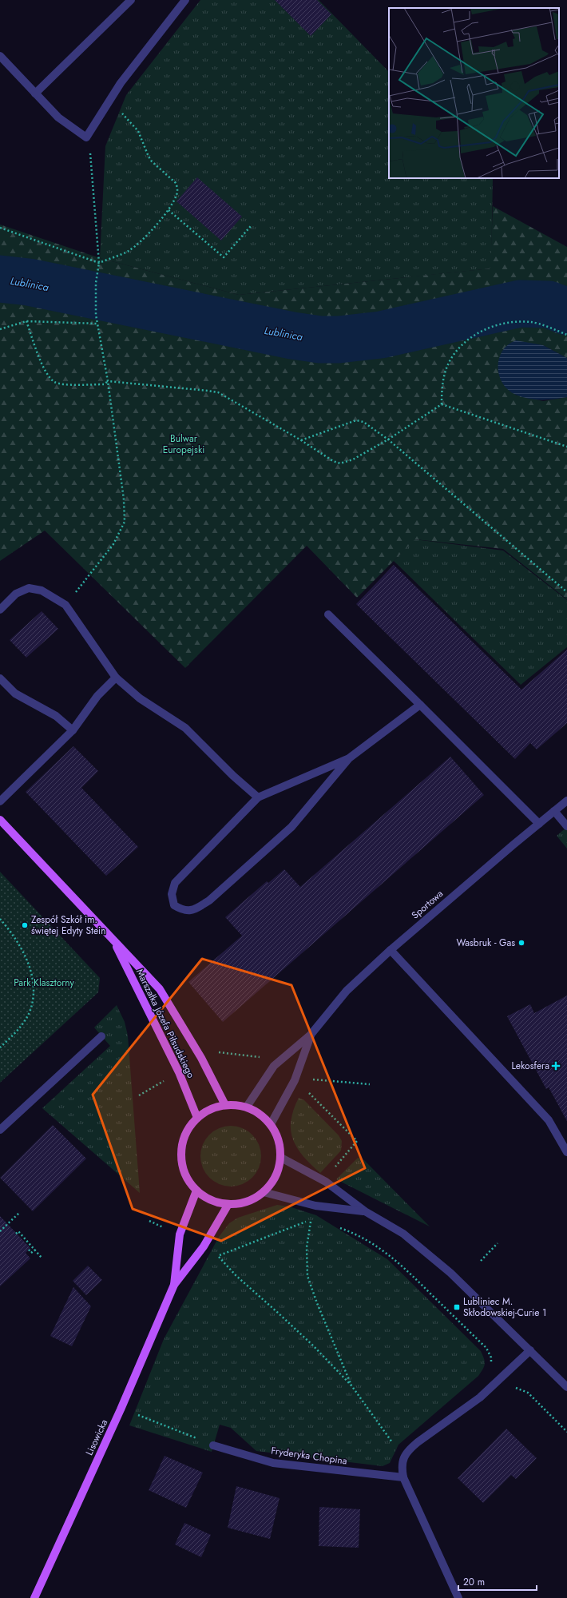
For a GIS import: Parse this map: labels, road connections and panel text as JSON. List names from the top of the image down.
{
  "streets": {
    "main road": ["Marszałka Józefa Piłsudskiego", "Lisowicka"],
    "street": ["Sportowa", "Fryderyka Chopina"]
  },
  "crossings": [
    ["Sportowa", "Marszałka Józefa Piłsudskiego"],
    ["Sportowa", "Lisowicka"],
    ["Marszałka Józefa Piłsudskiego", "Lisowicka"]
  ],
  "water": ["Lublinica"],
  "parks": ["Bulwar Europejski", "Park Klasztorny"],
  "places": {
    "other": ["Zespół Szkół im. świętej Edyty Stein", "Wasbruk - Gas"],
    "health": ["Lekosfera"],
    "transit": ["Lubliniec M. Skłodowskiej-Curie 1"]
  },
  "scale_bar": "20 m"
}
